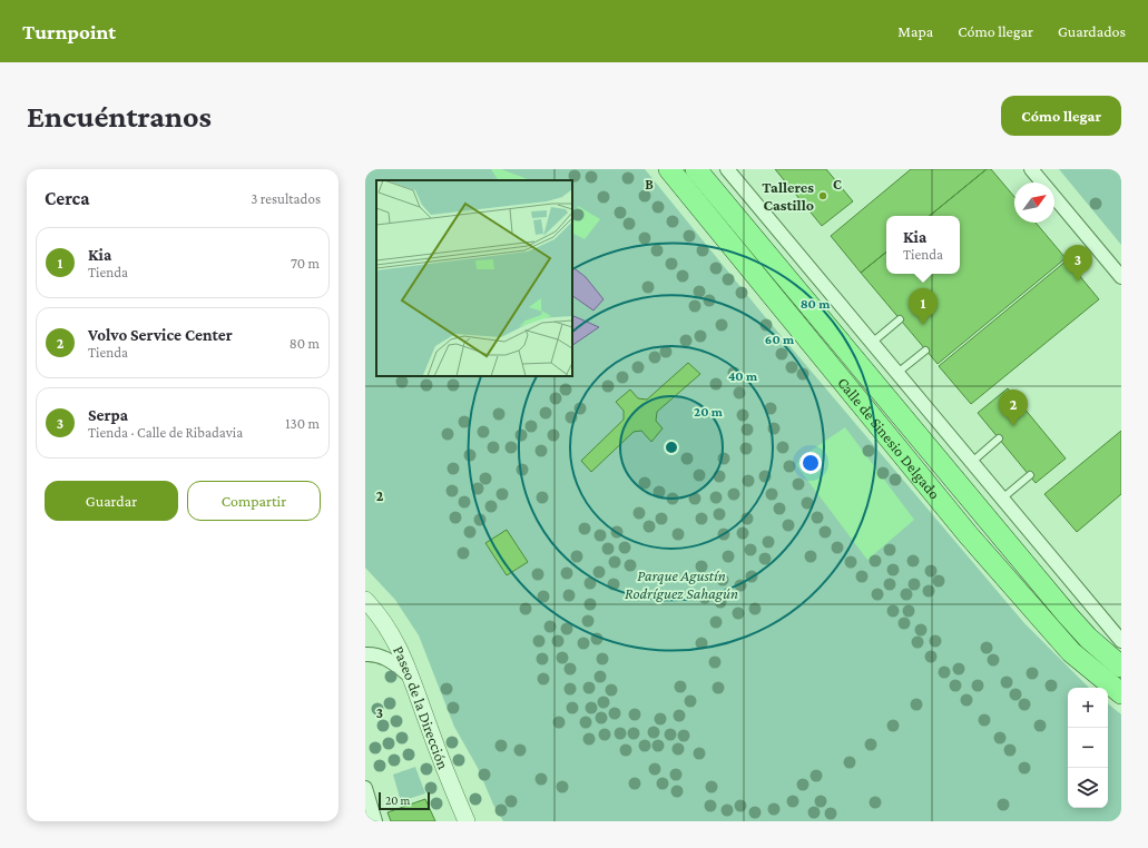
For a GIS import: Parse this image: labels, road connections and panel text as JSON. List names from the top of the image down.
{
  "streets": {
    "main road": ["Calle de Sinesio Delgado"],
    "street": ["Paseo de la Dirección"]
  },
  "parks": ["Parque Agustín Rodríguez Sahagún"],
  "places": ["Talleres Castillo"],
  "scale_bar": "20 m",
  "north": "top right",
  "page": {
    "header": "Turnpoint",
    "nav": ["Mapa", "Cómo llegar", "Guardados"],
    "buttons": [
      "Cómo llegar",
      ["Guardar", "Compartir"]
    ],
    "title": "Encuéntranos",
    "heading": ["Cerca", "3 resultados"],
    "popup": ["Kia", "Tienda"],
    "list": [
      {
        "mark": "1",
        "name": "Kia",
        "note": "Tienda",
        "value": "70 m"
      },
      {
        "mark": "2",
        "name": "Volvo Service Center",
        "note": "Tienda",
        "value": "80 m"
      },
      {
        "mark": "3",
        "name": "Serpa",
        "note": "Tienda · Calle de Ribadavia",
        "value": "130 m"
      }
    ],
    "pins": ["3", "1", "2"],
    "map_buttons": ["+", "−"],
    "scale": "20 m"
  },
  "grid": {
    "columns": ["B", "C"],
    "rows": ["2", "3"]
  },
  "rings": [
    "80 m",
    "60 m",
    "40 m",
    "20 m"
  ]
}
